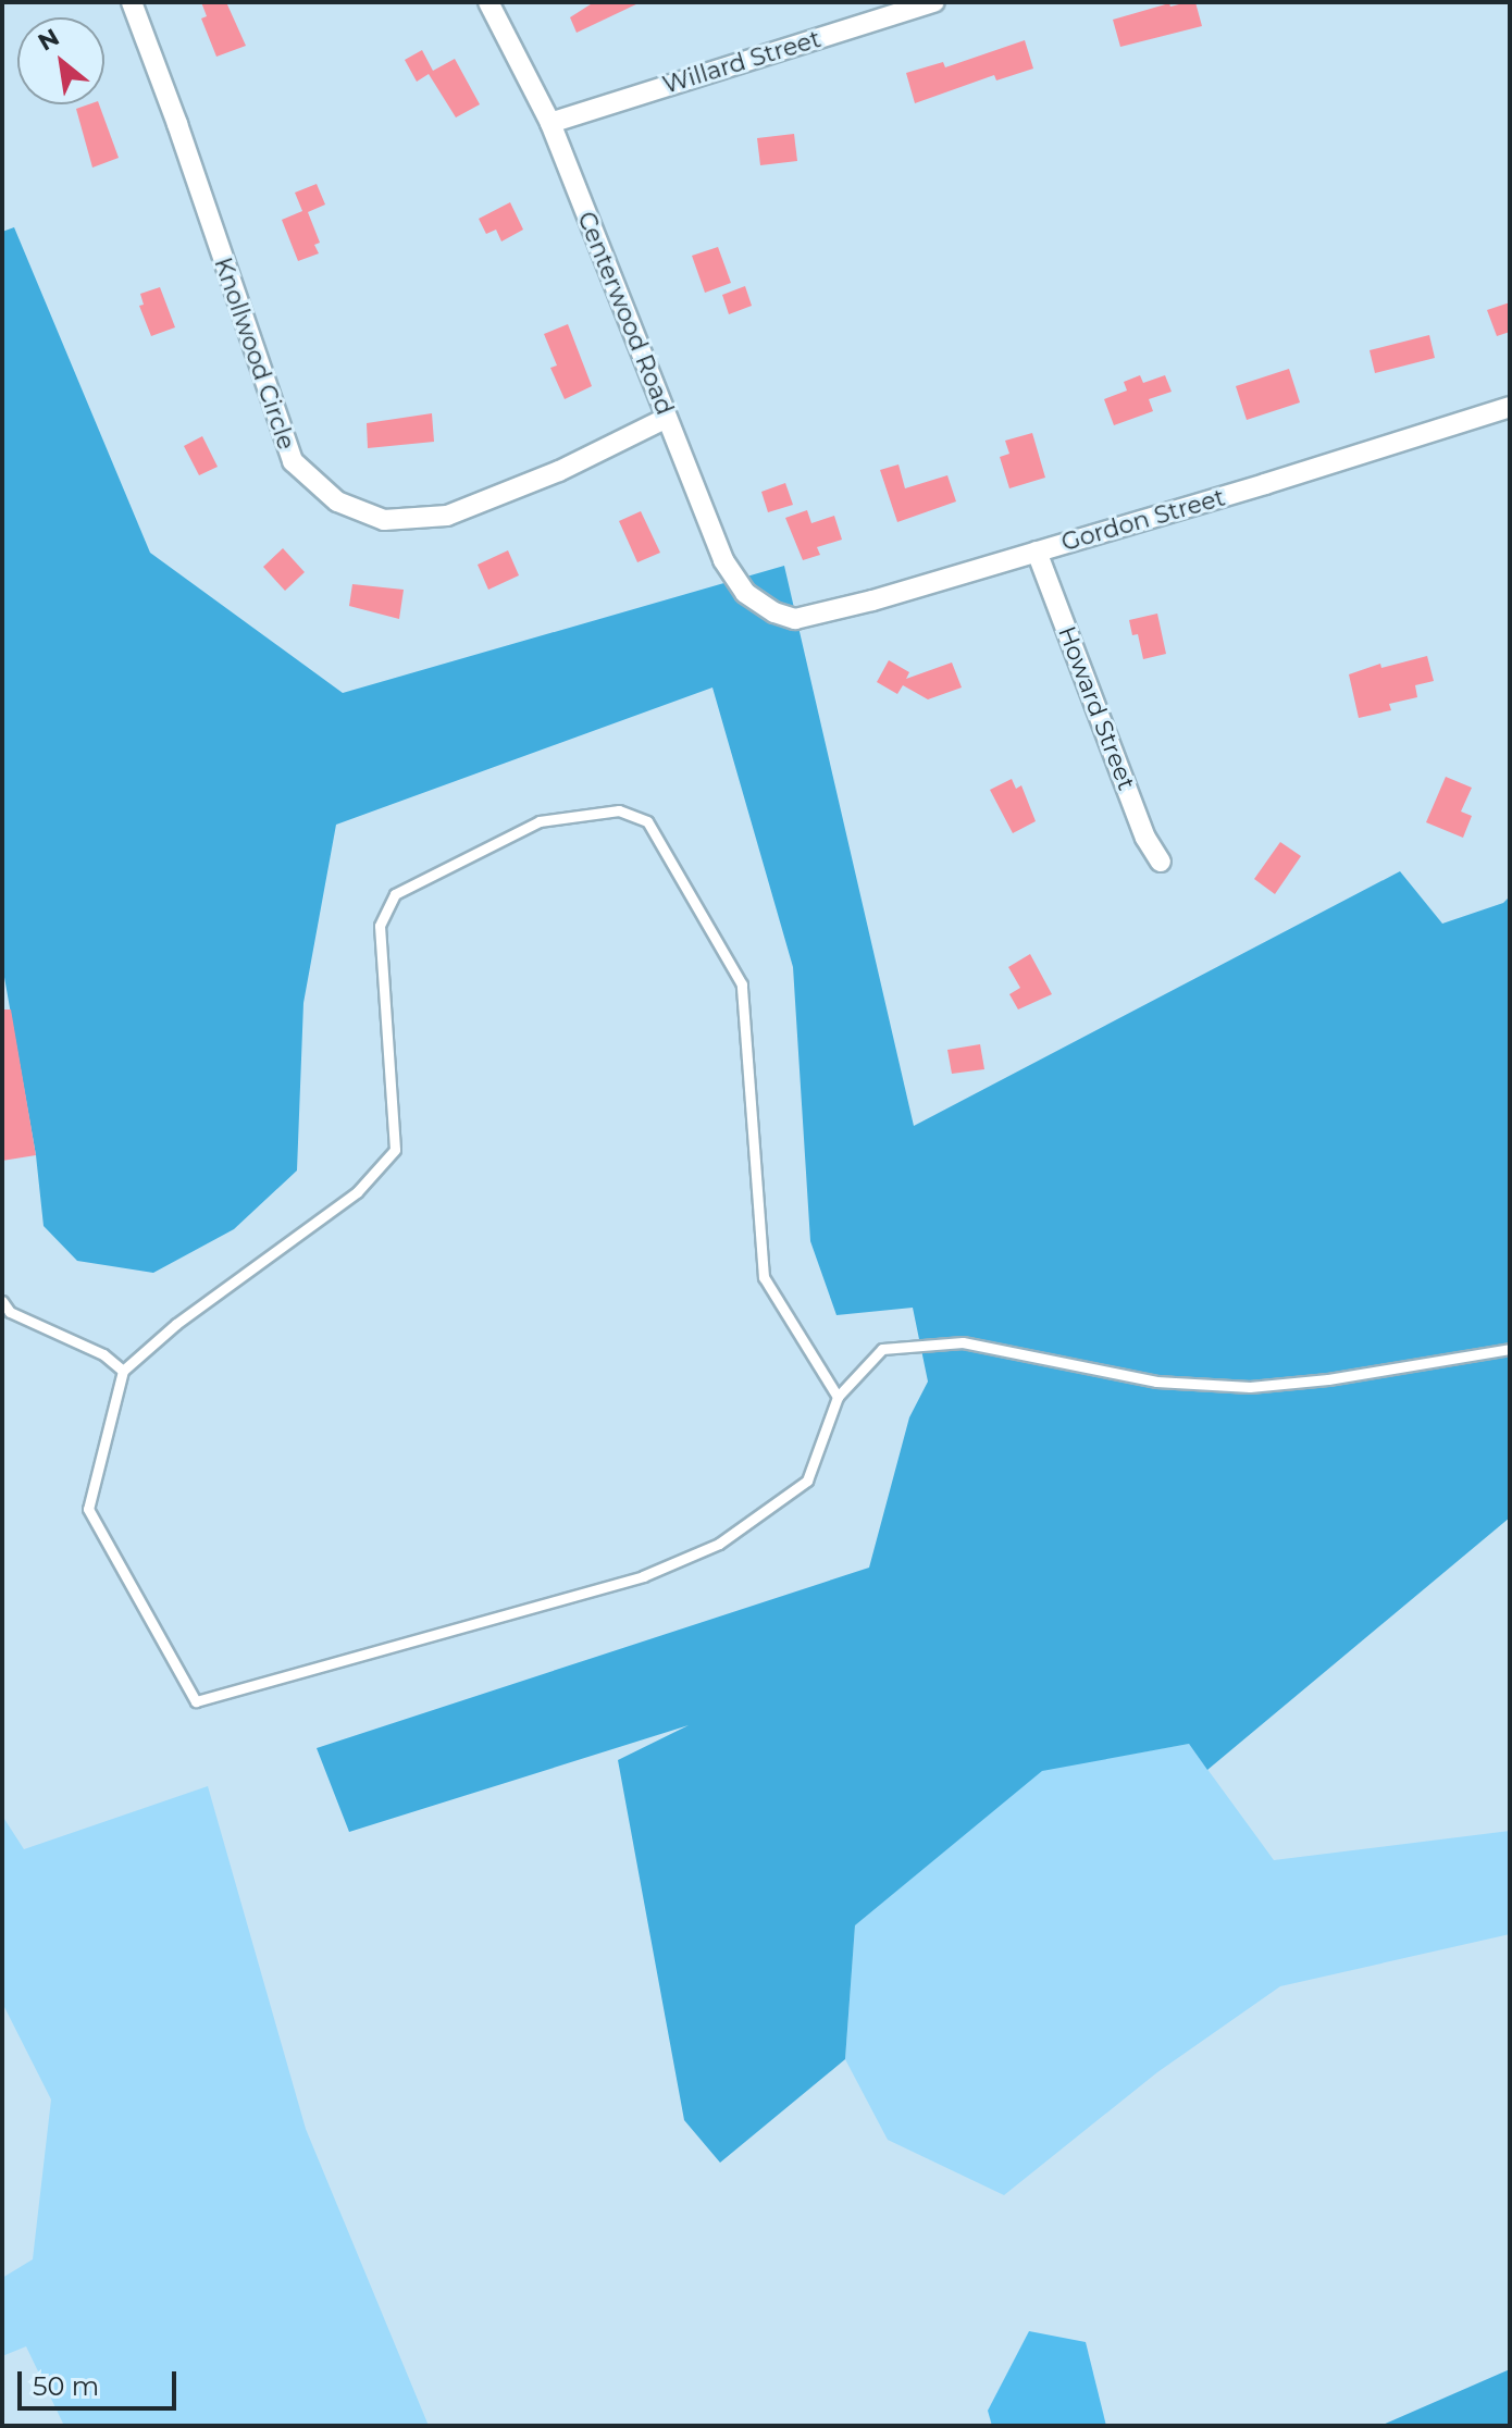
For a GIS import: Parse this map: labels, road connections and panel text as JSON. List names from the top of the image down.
{
  "streets": {
    "street": [
      "Willard Street",
      "Centerwood Road",
      "Knollwood Circle",
      "Gordon Street",
      "Howard Street"
    ]
  },
  "crossings": [
    ["Willard Street", "Centerwood Road"],
    ["Centerwood Road", "Knollwood Circle"],
    ["Centerwood Road", "Gordon Street"],
    ["Gordon Street", "Howard Street"]
  ],
  "scale_bar": "50 m",
  "north": "top left"
}
